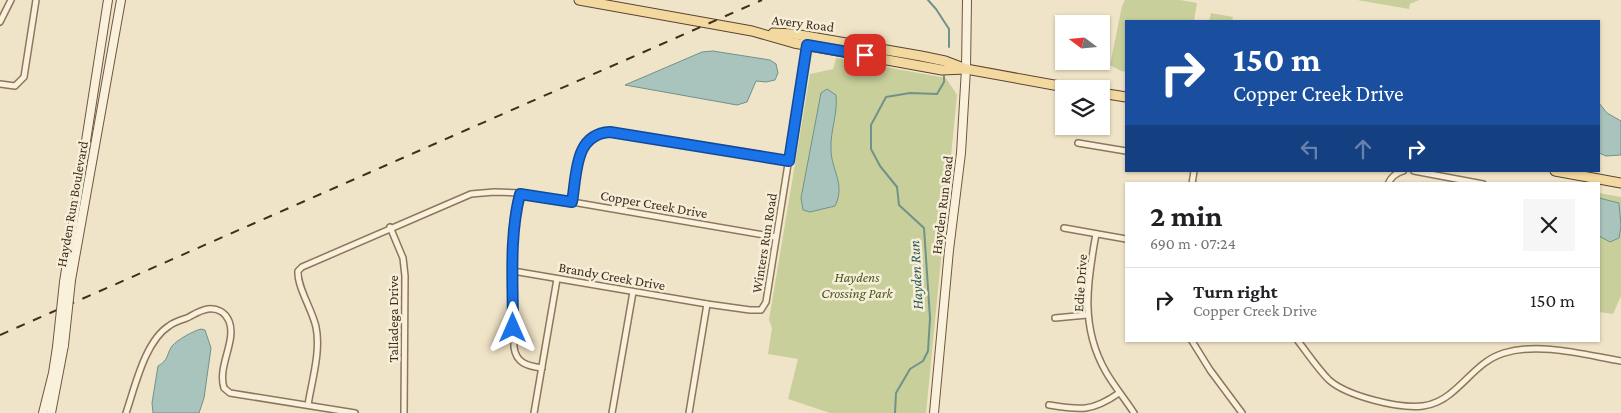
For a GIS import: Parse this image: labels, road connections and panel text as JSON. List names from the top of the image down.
{
  "streets": {
    "main road": ["Avery Road", "Hayden Run Boulevard", "Hayden Run Road"],
    "street": [
      "Copper Creek Drive",
      "Winters Run Road",
      "Brandy Creek Drive",
      "Edie Drive",
      "Talladega Drive"
    ]
  },
  "crossings": [
    ["Avery Road", "Hayden Run Road"],
    ["Avery Road", "Winters Run Road"],
    ["Copper Creek Drive", "Winters Run Road"],
    ["Copper Creek Drive", "Talladega Drive"],
    ["Winters Run Road", "Brandy Creek Drive"]
  ],
  "water": ["Hayden Run"],
  "parks": ["Haydens Crossing Park"],
  "north": "left",
  "page": {
    "turn": ["150 m", "Copper Creek Drive"],
    "heading": ["2 min", "690 m · 07:24"],
    "list": [
      {
        "name": "Turn right",
        "note": "Copper Creek Drive",
        "value": "150 m"
      }
    ]
  }
}
